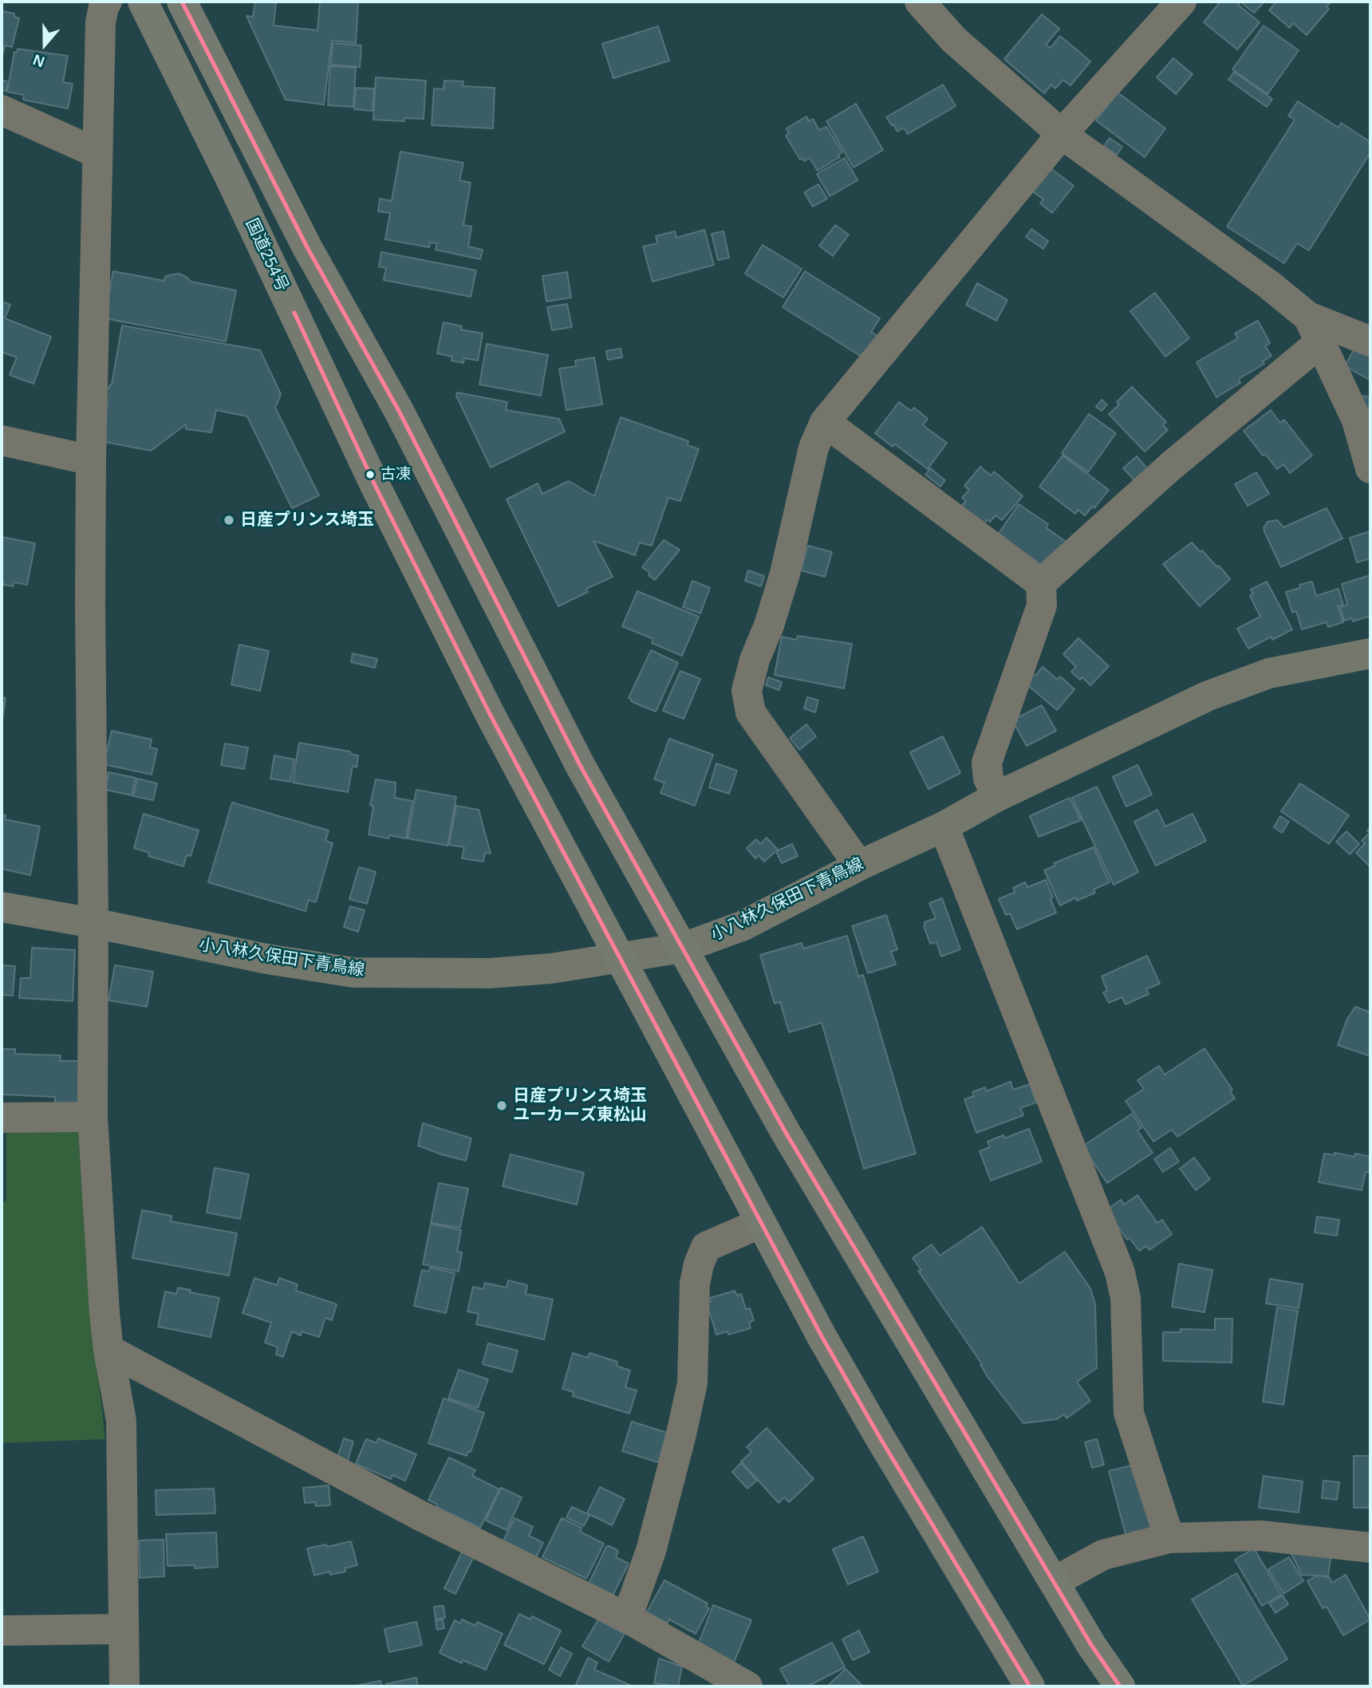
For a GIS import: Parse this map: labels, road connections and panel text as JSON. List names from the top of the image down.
{
  "streets": {
    "highway": ["国道254号"],
    "main road": ["小八林久保田下青鳥線"]
  },
  "crossings": [
    ["国道254号", "小八林久保田下青鳥線"]
  ],
  "places": ["古凍", "日産プリンス埼玉", "日産プリンス埼玉 ユーカーズ東松山"],
  "north": "bottom"
}
